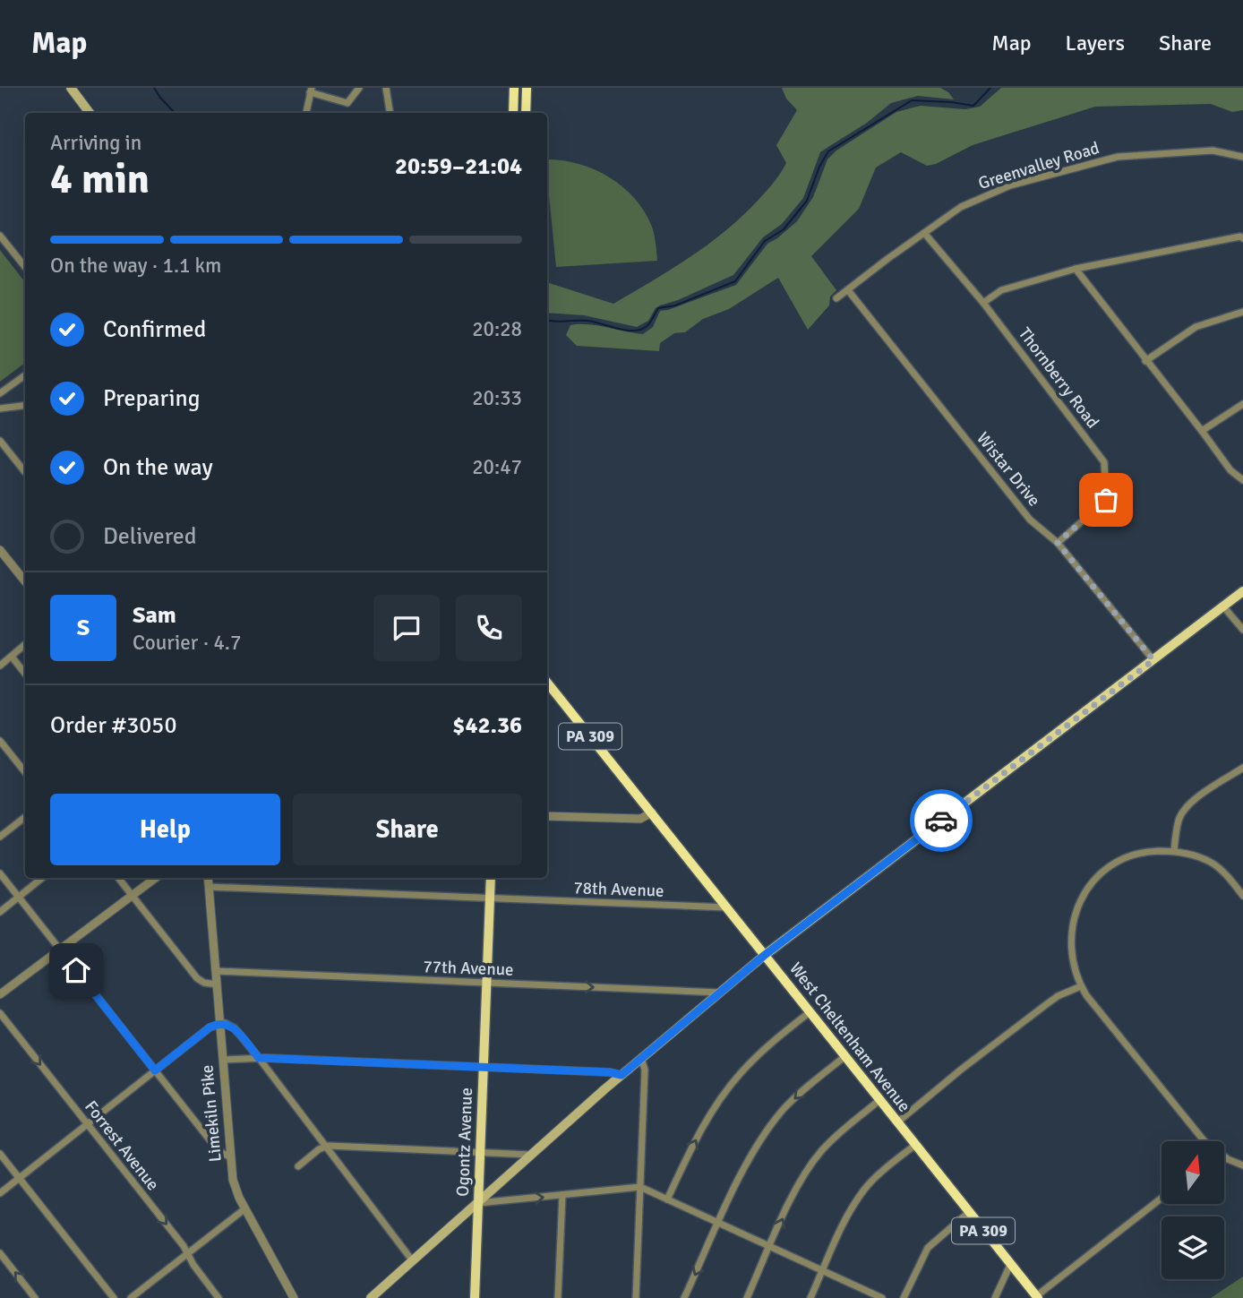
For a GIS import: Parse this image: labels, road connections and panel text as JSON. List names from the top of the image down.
{
  "streets": {
    "highway": ["PA 309", "West Cheltenham Avenue"],
    "main road": ["Ogontz Avenue"],
    "street": [
      "Greenvalley Road",
      "Thornberry Road",
      "Wistar Drive",
      "78th Avenue",
      "77th Avenue",
      "Limekiln Pike",
      "Forrest Avenue"
    ]
  },
  "crossings": [
    ["Greenvalley Road", "Thornberry Road"],
    ["Greenvalley Road", "Wistar Drive"],
    ["Thornberry Road", "Wistar Drive"],
    ["78th Avenue", "West Cheltenham Avenue"],
    ["78th Avenue", "Limekiln Pike"],
    ["78th Avenue", "Ogontz Avenue"],
    ["77th Avenue", "Limekiln Pike"],
    ["77th Avenue", "Ogontz Avenue"]
  ],
  "one_way": ["77th Avenue", "Forrest Avenue"],
  "north": "top",
  "page": {
    "header": "Map",
    "nav": ["Map", "Layers", "Share"],
    "heading": ["4 min", "Arriving in", "20:59–21:04"],
    "panel": [
      "Sam",
      "Courier · 4.7",
      "Order #3050",
      "$42.36"
    ],
    "bar": "On the way · 1.1 km",
    "list": [
      ["Confirmed", "20:28"],
      ["Preparing", "20:33"],
      ["On the way", "20:47"],
      "Delivered"
    ],
    "round": "S",
    "buttons": ["Help", "Share"]
  }
}
